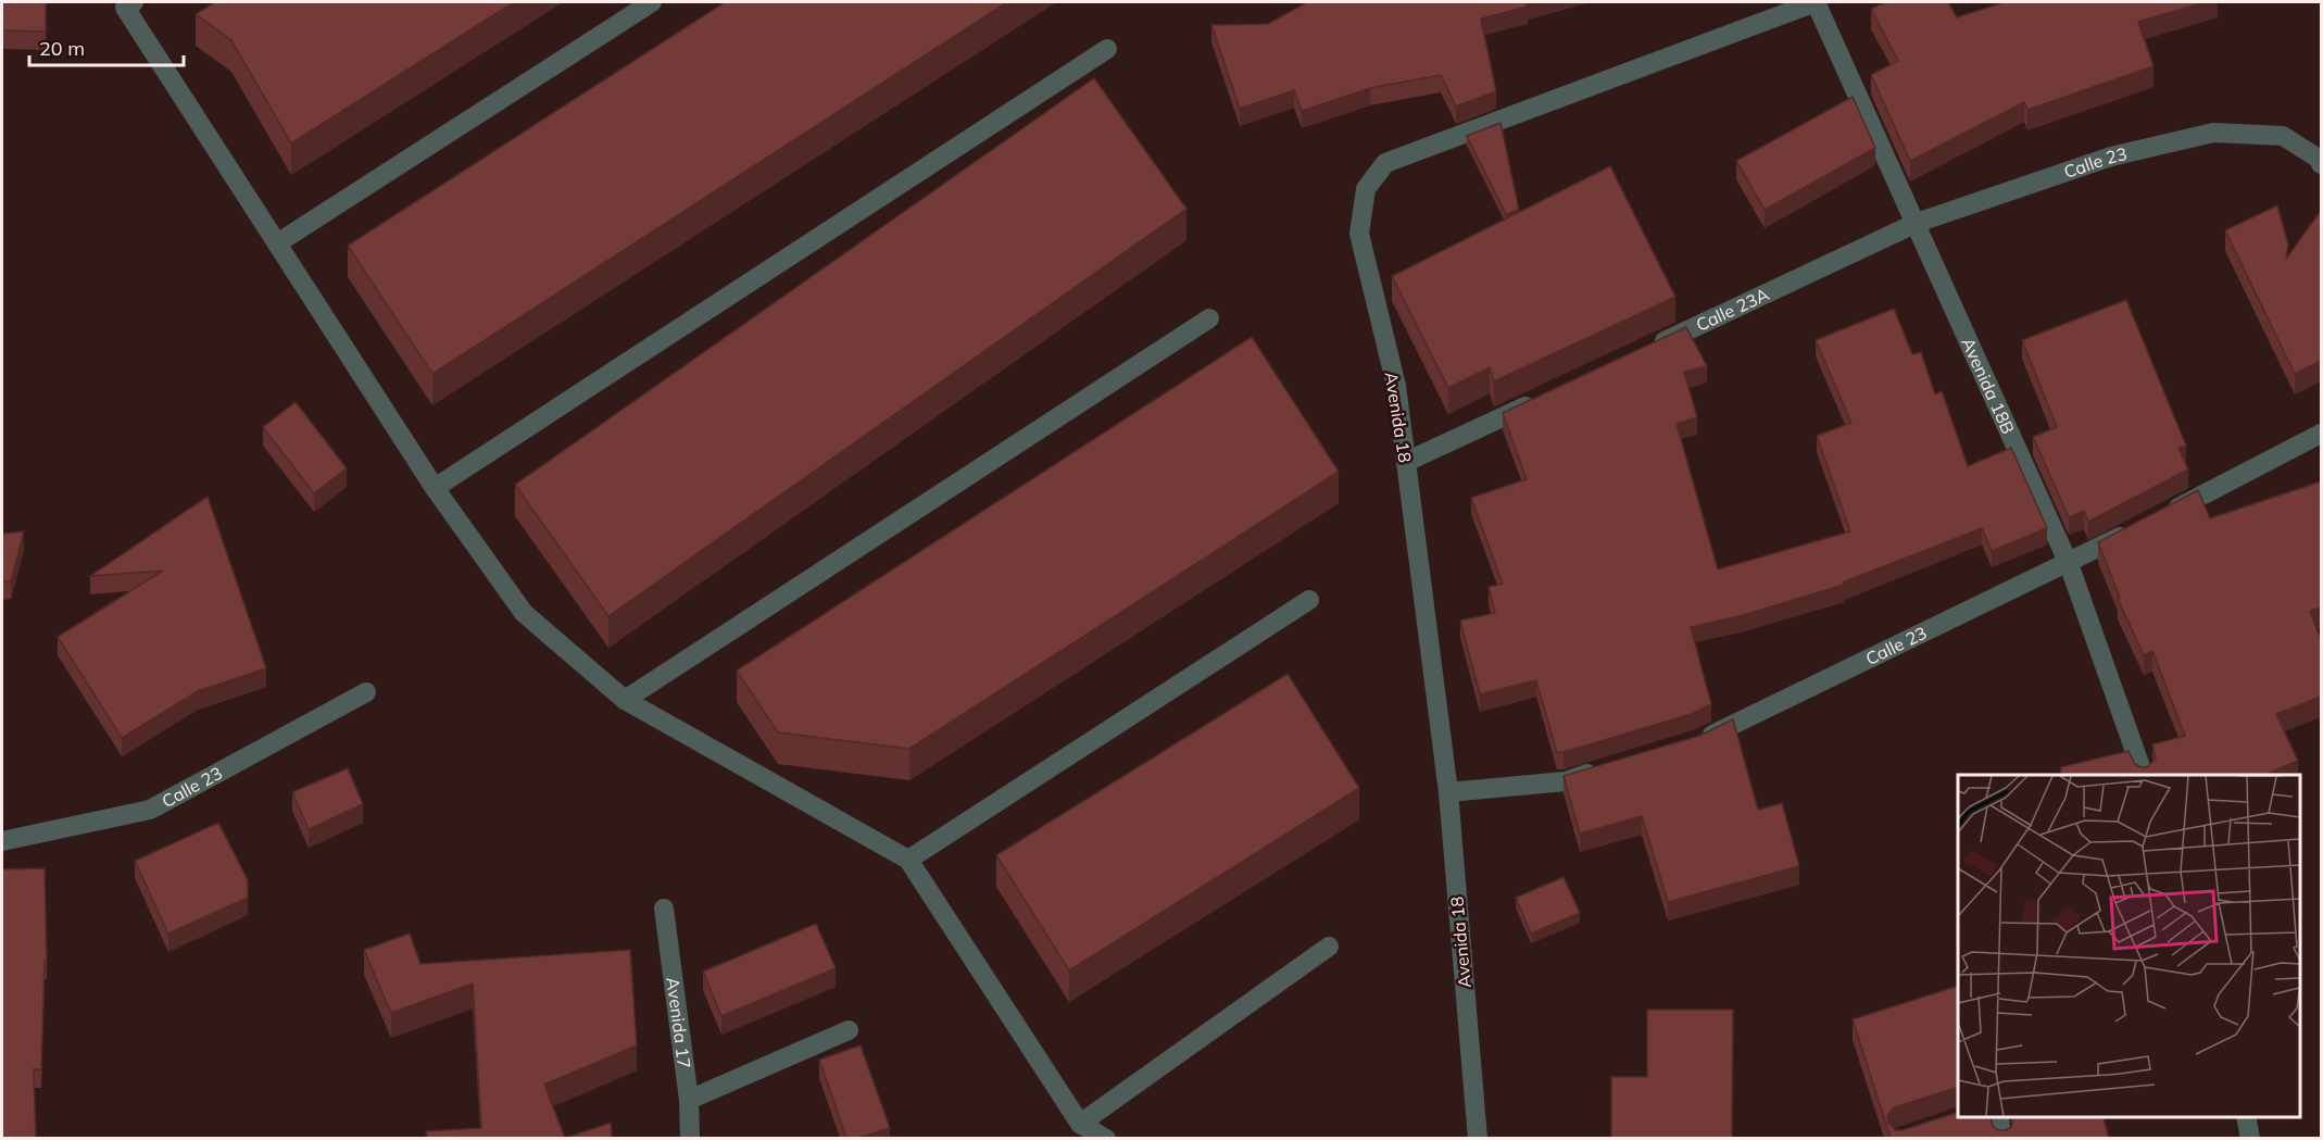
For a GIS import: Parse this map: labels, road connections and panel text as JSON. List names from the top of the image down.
{
  "streets": {
    "street": [
      "Calle 23",
      "Calle 23A",
      "Avenida 18B",
      "Avenida 18",
      "Avenida 17"
    ]
  },
  "crossings": [
    ["Calle 23", "Calle 23A"],
    ["Calle 23", "Avenida 18B"],
    ["Calle 23A", "Avenida 18B"],
    ["Avenida 18B", "Avenida 18"]
  ],
  "scale_bar": "20 m"
}
